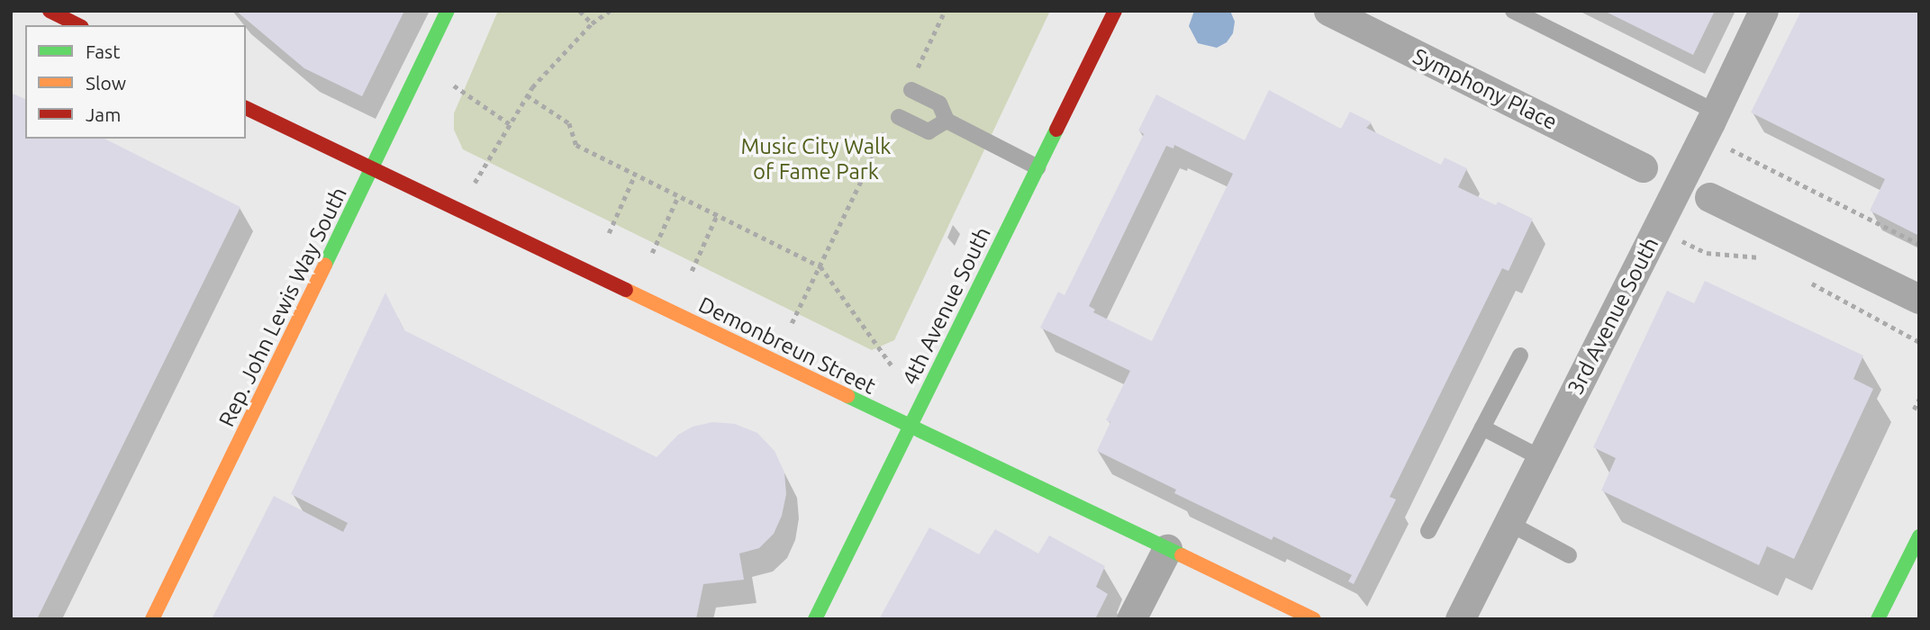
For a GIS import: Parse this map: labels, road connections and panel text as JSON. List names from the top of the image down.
{
  "streets": {
    "street": [
      "Symphony Place",
      "4th Avenue South",
      "Rep. John Lewis Way South",
      "3rd Avenue South",
      "Demonbreun Street"
    ]
  },
  "crossings": [
    ["4th Avenue South", "Demonbreun Street"],
    ["Rep. John Lewis Way South", "Demonbreun Street"]
  ],
  "parks": ["Music City Walk of Fame Park"],
  "legend": ["Fast", "Slow", "Jam"]
}
